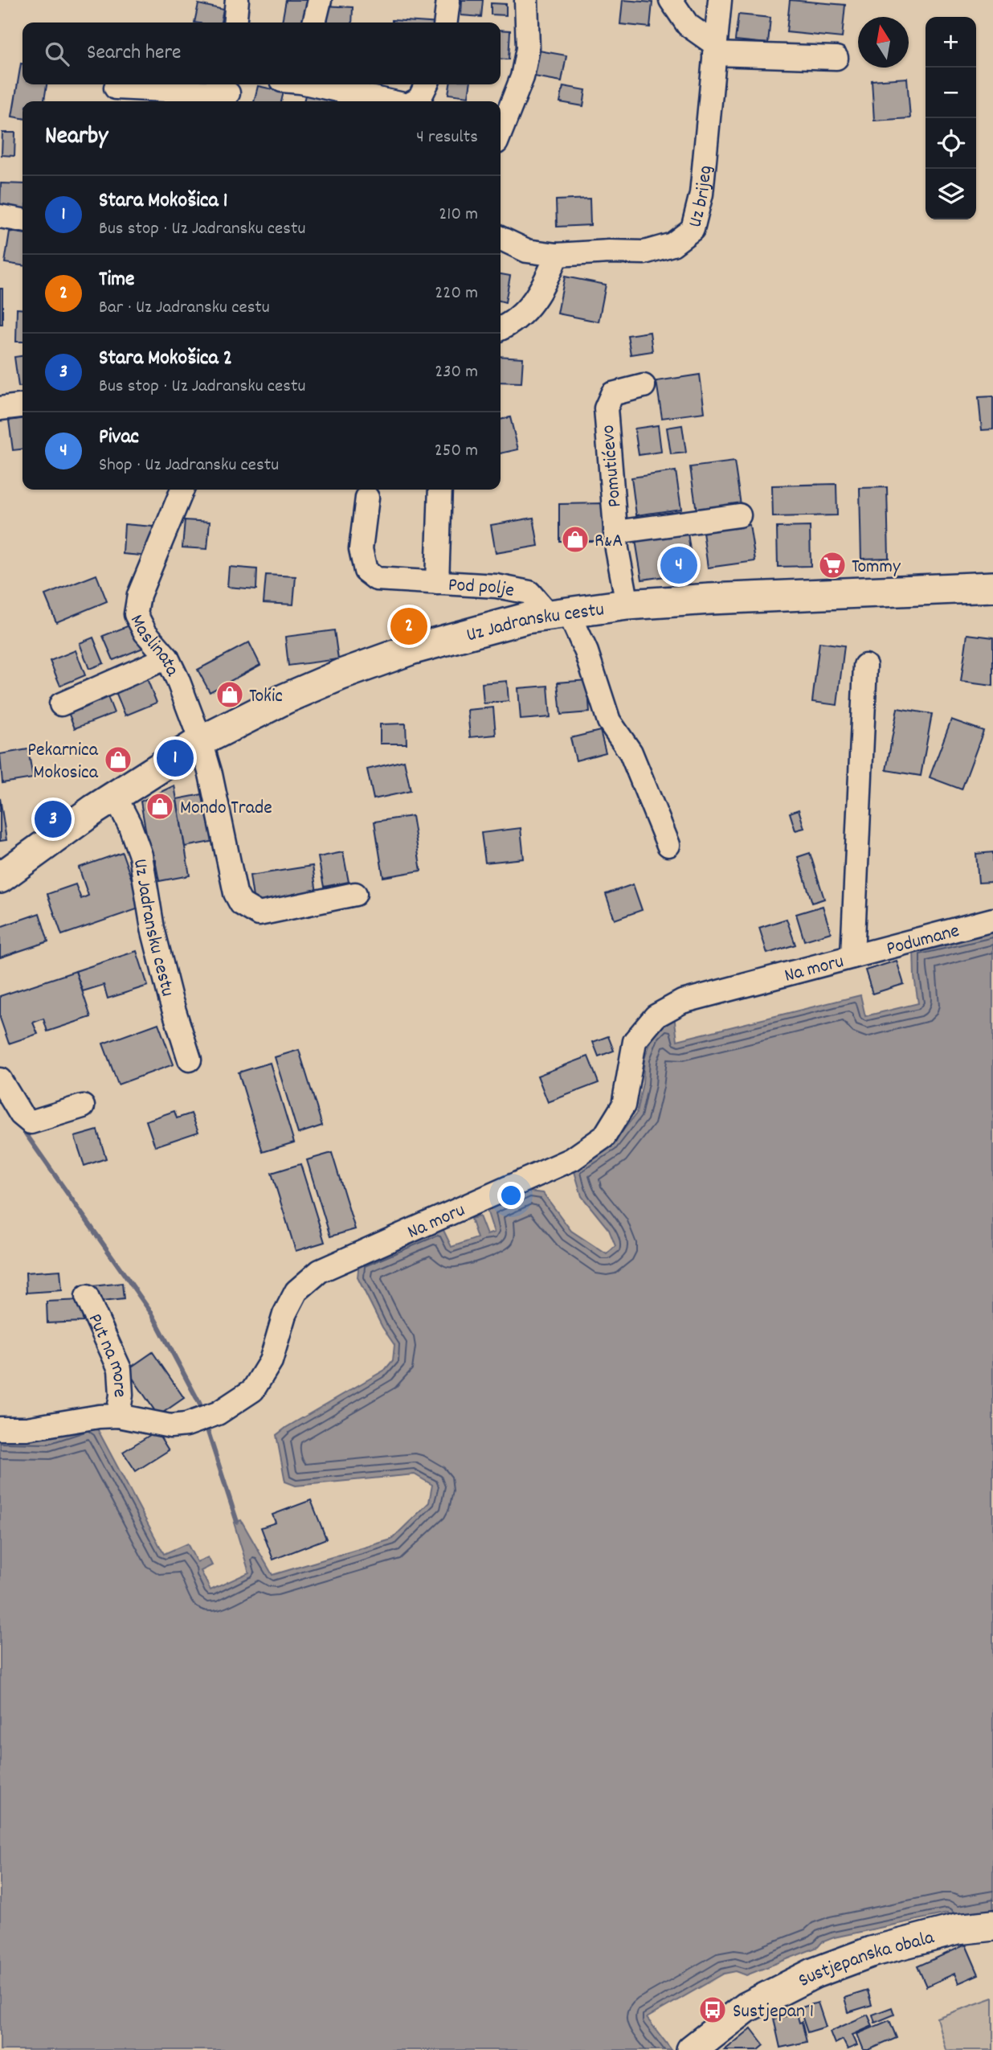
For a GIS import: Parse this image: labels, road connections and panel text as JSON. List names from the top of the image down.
{
  "streets": {
    "main road": ["Uz Jadransku cestu", "Sustjepanska obala"],
    "street": [
      "Uz brijeg",
      "Pomutićevo",
      "Pod polje",
      "Maslinata",
      "Podumane",
      "Na moru",
      "Put na more"
    ]
  },
  "crossings": [
    ["Pomutićevo", "Uz Jadransku cestu"],
    ["Pod polje", "Uz Jadransku cestu"],
    ["Uz Jadransku cestu", "Maslinata"],
    ["Podumane", "Na moru"],
    ["Na moru", "Put na more"]
  ],
  "places": {
    "shop": [
      "R&A",
      "Tokic",
      "Pekarnica Mokosica",
      "Mondo Trade"
    ],
    "supermarket": ["Tommy"],
    "bus stop": ["Sustjepan 1"]
  },
  "north": "top",
  "page": {
    "map_buttons": ["+", "−"],
    "search": "Search here",
    "heading": ["Nearby", "4 results"],
    "list": [
      {
        "mark": "1",
        "name": "Stara Mokošica 1",
        "note": "Bus stop · Uz Jadransku cestu",
        "value": "210 m"
      },
      {
        "mark": "2",
        "name": "Time",
        "note": "Bar · Uz Jadransku cestu",
        "value": "220 m"
      },
      {
        "mark": "3",
        "name": "Stara Mokošica 2",
        "note": "Bus stop · Uz Jadransku cestu",
        "value": "230 m"
      },
      {
        "mark": "4",
        "name": "Pivac",
        "note": "Shop · Uz Jadransku cestu",
        "value": "250 m"
      }
    ],
    "pins": [
      "4",
      "2",
      "1",
      "3"
    ]
  }
}
